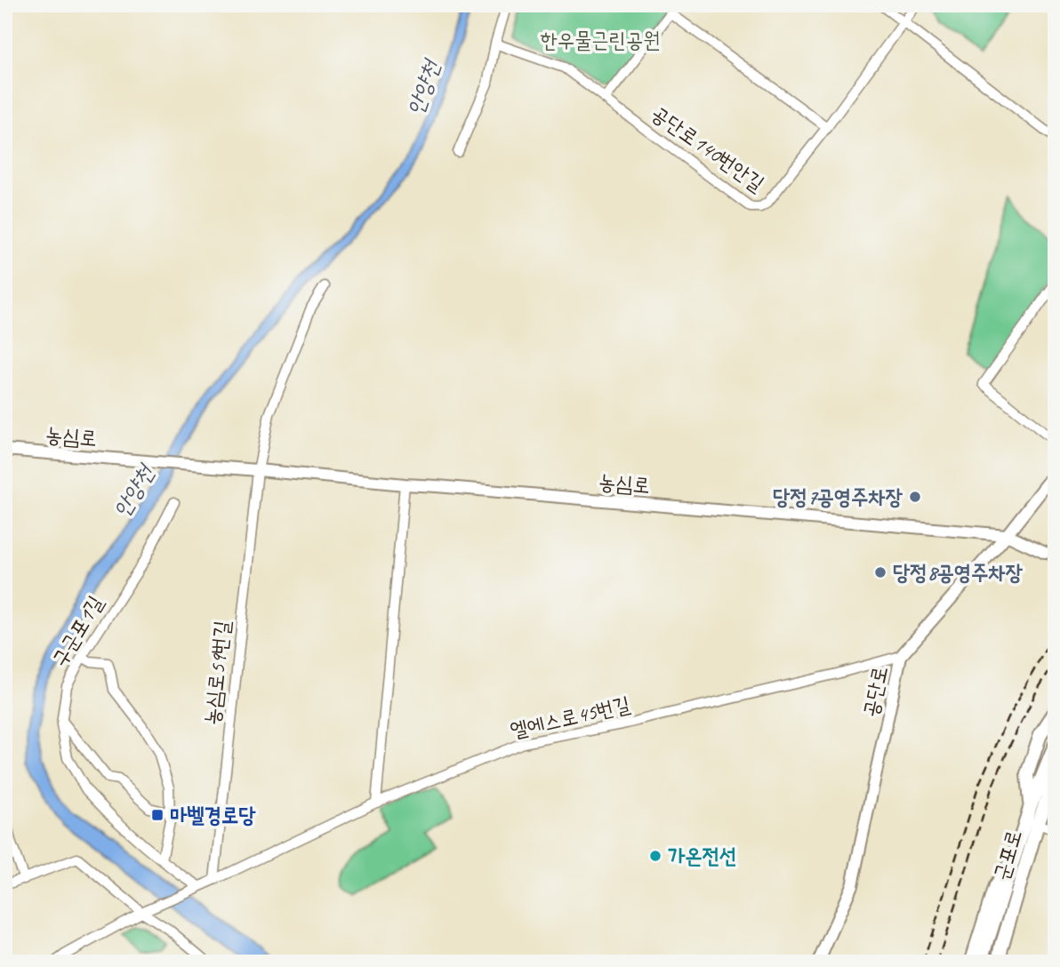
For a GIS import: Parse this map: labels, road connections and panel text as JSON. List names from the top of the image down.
{
  "streets": {
    "main road": ["군포로"],
    "street": [
      "공단로140번안길",
      "농심로",
      "구군포1길",
      "농심로59번길",
      "공단로",
      "엘에스로45번길"
    ]
  },
  "crossings": [
    ["농심로", "농심로59번길"],
    ["농심로", "공단로"],
    ["구군포1길", "엘에스로45번길"],
    ["농심로59번길", "엘에스로45번길"],
    ["공단로", "엘에스로45번길"]
  ],
  "water": ["안양천"],
  "parks": ["한우물근린공원"],
  "places": {
    "other": ["당정7공영주차장", "당정8공영주차장", "가온전선"],
    "transit": ["마벨경로당"]
  }
}
